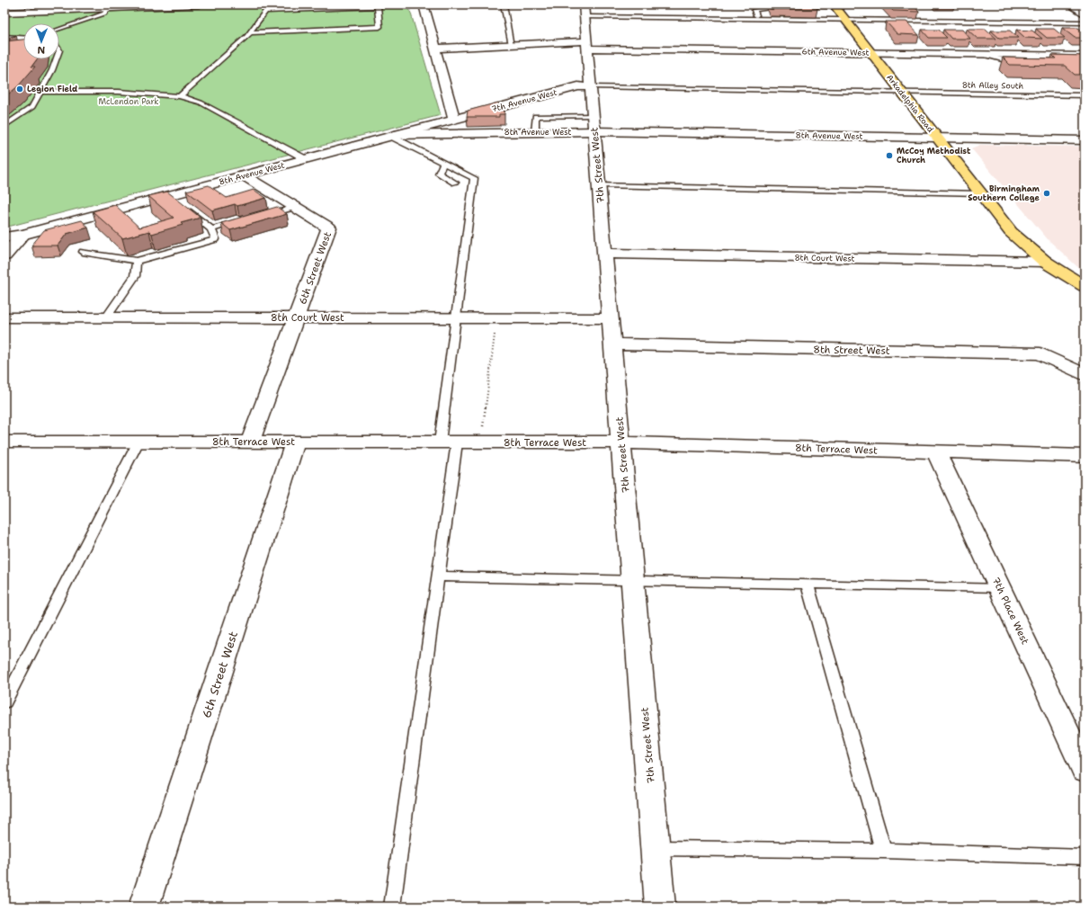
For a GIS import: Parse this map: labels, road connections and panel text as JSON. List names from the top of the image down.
{
  "streets": {
    "main road": ["Arkadelphia Road"],
    "street": [
      "6th Avenue West",
      "7th Avenue West",
      "8th Avenue West",
      "7th Street West",
      "8th Court West",
      "6th Street West",
      "8th Street West",
      "8th Terrace West",
      "7th Place West"
    ],
    "lane": ["8th Alley South"]
  },
  "crossings": [
    ["6th Avenue West", "Arkadelphia Road"],
    ["6th Avenue West", "7th Street West"],
    ["8th Alley South", "7th Avenue West"],
    ["8th Alley South", "Arkadelphia Road"],
    ["8th Alley South", "7th Street West"],
    ["7th Avenue West", "8th Avenue West"],
    ["7th Avenue West", "7th Street West"],
    ["Arkadelphia Road", "8th Avenue West"],
    ["Arkadelphia Road", "8th Court West"],
    ["8th Avenue West", "7th Street West"],
    ["8th Avenue West", "6th Street West"],
    ["7th Street West", "8th Court West"],
    ["7th Street West", "8th Street West"],
    ["7th Street West", "8th Terrace West"],
    ["8th Court West", "6th Street West"],
    ["6th Street West", "8th Terrace West"],
    ["8th Terrace West", "7th Place West"]
  ],
  "parks": ["McLendon Park"],
  "places": ["Legion Field", "McCoy Methodist Church", "Birmingham Southern College"],
  "north": "bottom"
}
